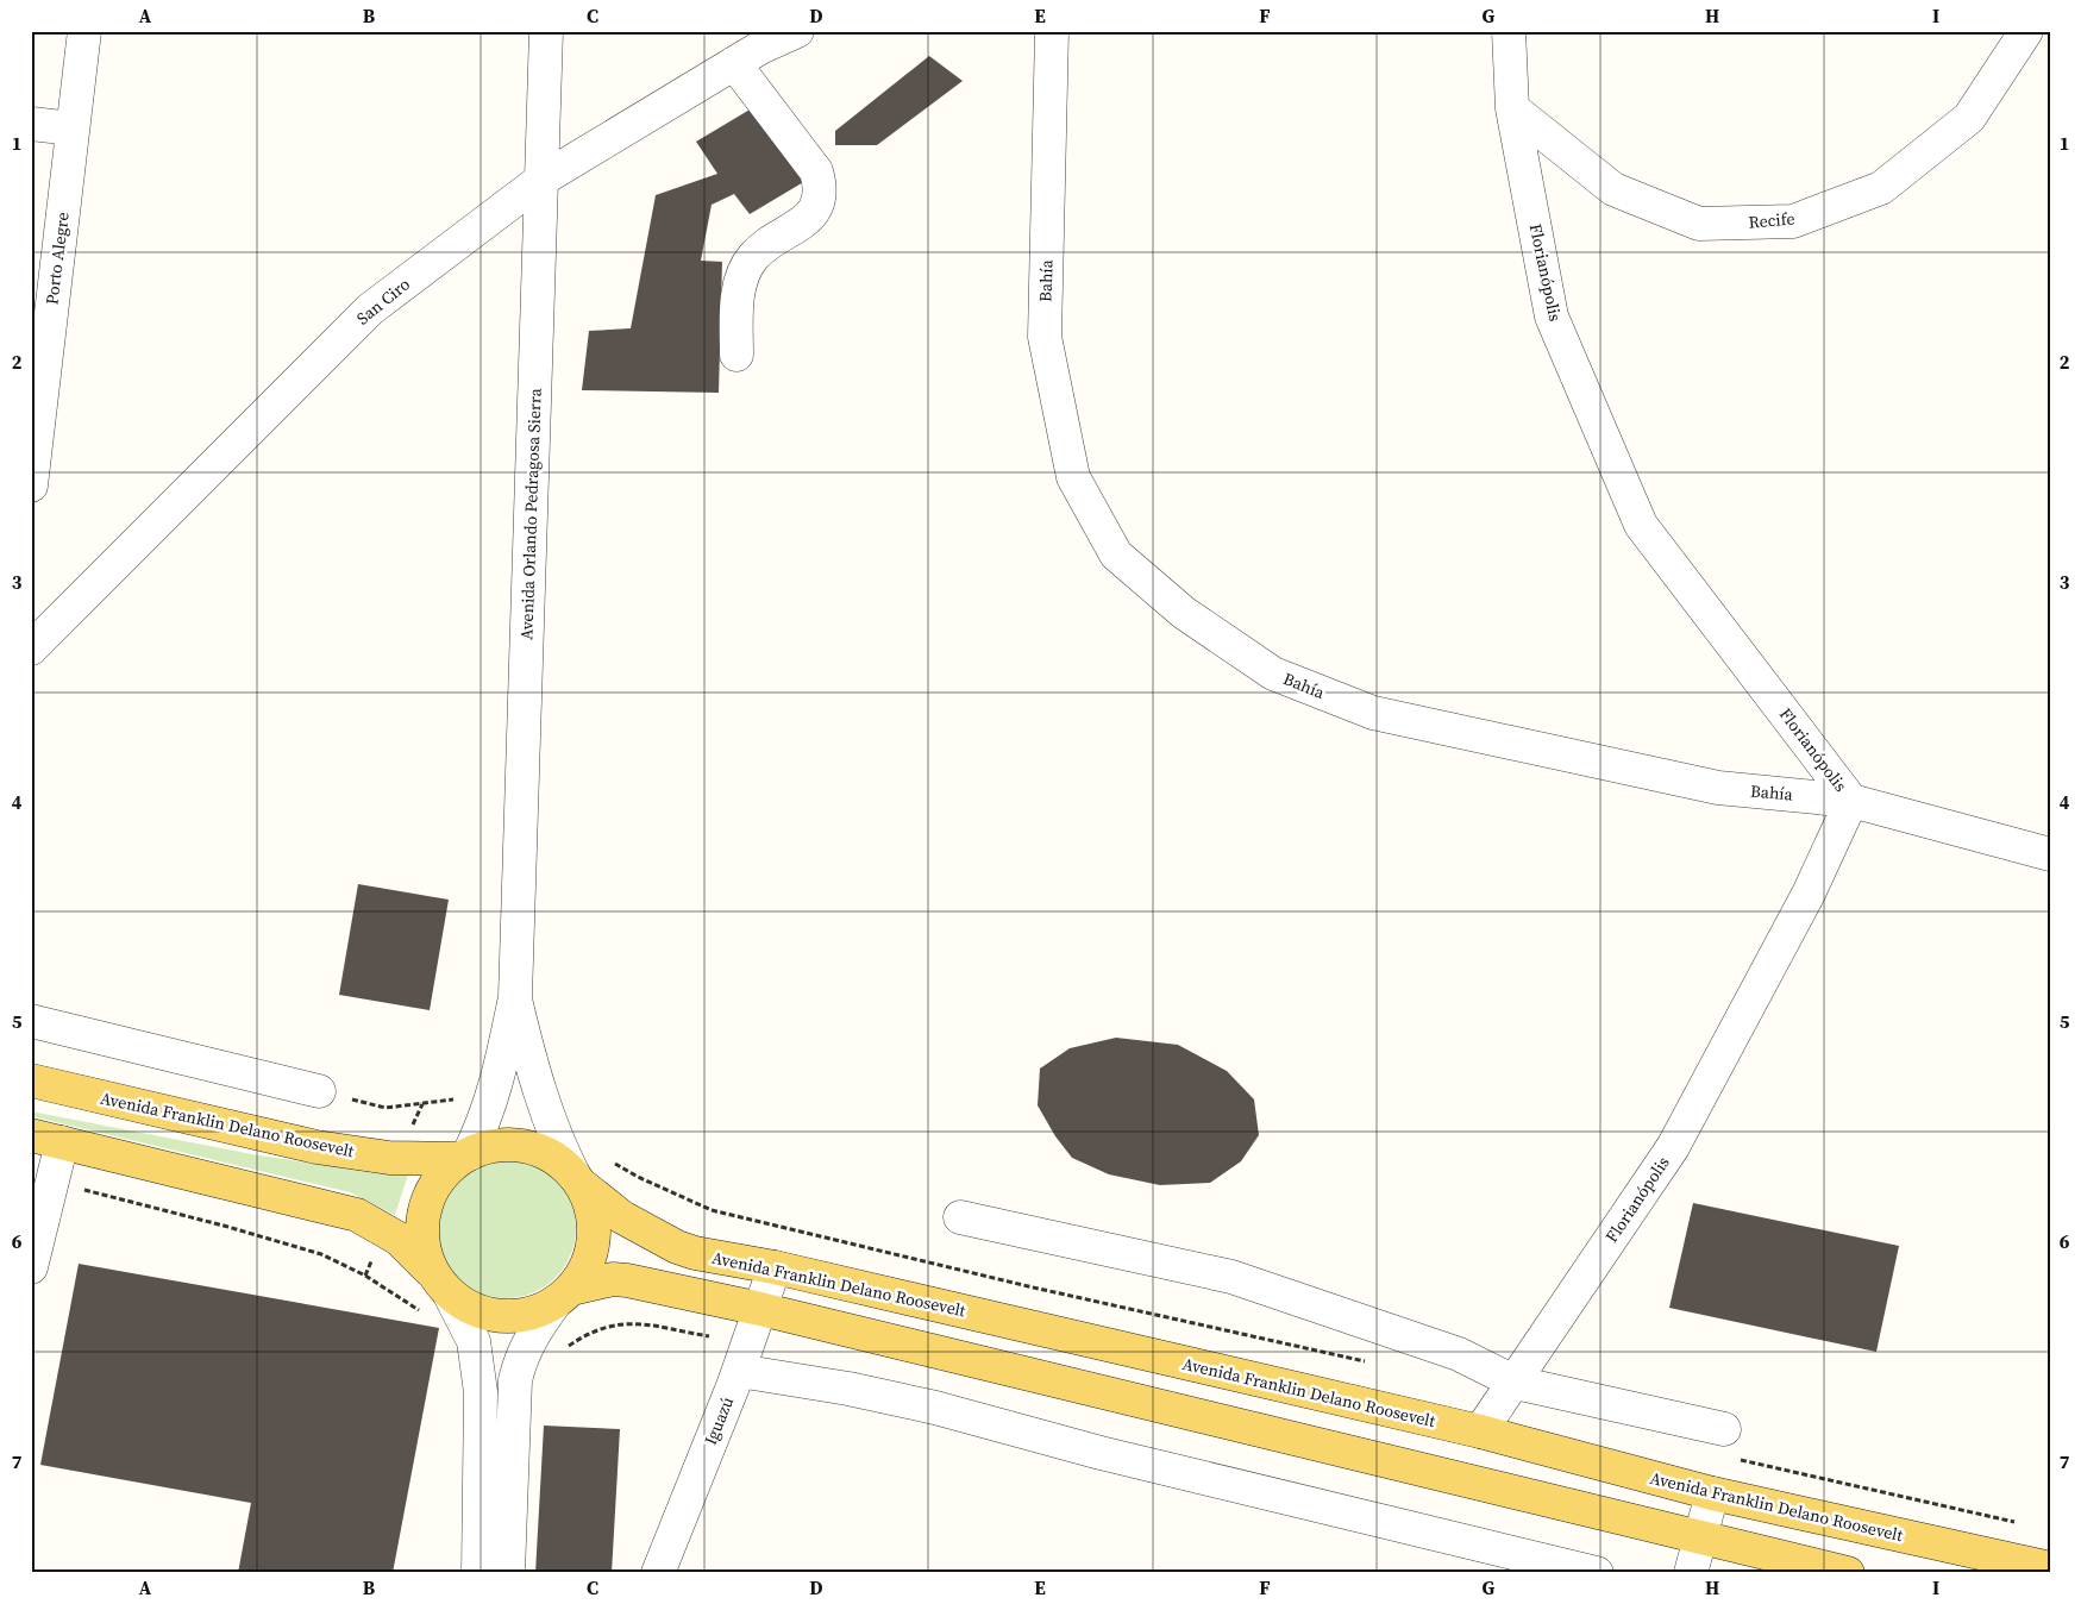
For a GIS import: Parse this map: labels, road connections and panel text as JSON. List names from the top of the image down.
{
  "streets": {
    "main road": ["Avenida Franklin Delano Roosevelt"],
    "street": [
      "Recife",
      "Porto Alegre",
      "Florianópolis",
      "Bahía",
      "San Ciro",
      "Avenida Orlando Pedragosa Sierra",
      "Iguazú"
    ]
  },
  "crossings": [
    ["Recife", "Florianópolis"],
    ["Florianópolis", "Bahía"],
    ["Florianópolis", "Avenida Franklin Delano Roosevelt"],
    ["San Ciro", "Avenida Orlando Pedragosa Sierra"],
    ["Avenida Orlando Pedragosa Sierra", "Avenida Franklin Delano Roosevelt"],
    ["Avenida Franklin Delano Roosevelt", "Iguazú"]
  ],
  "grid": {
    "columns": [
      "A",
      "B",
      "C",
      "D",
      "E",
      "F",
      "G",
      "H",
      "I"
    ],
    "rows": [
      "1",
      "2",
      "3",
      "4",
      "5",
      "6",
      "7"
    ]
  }
}
